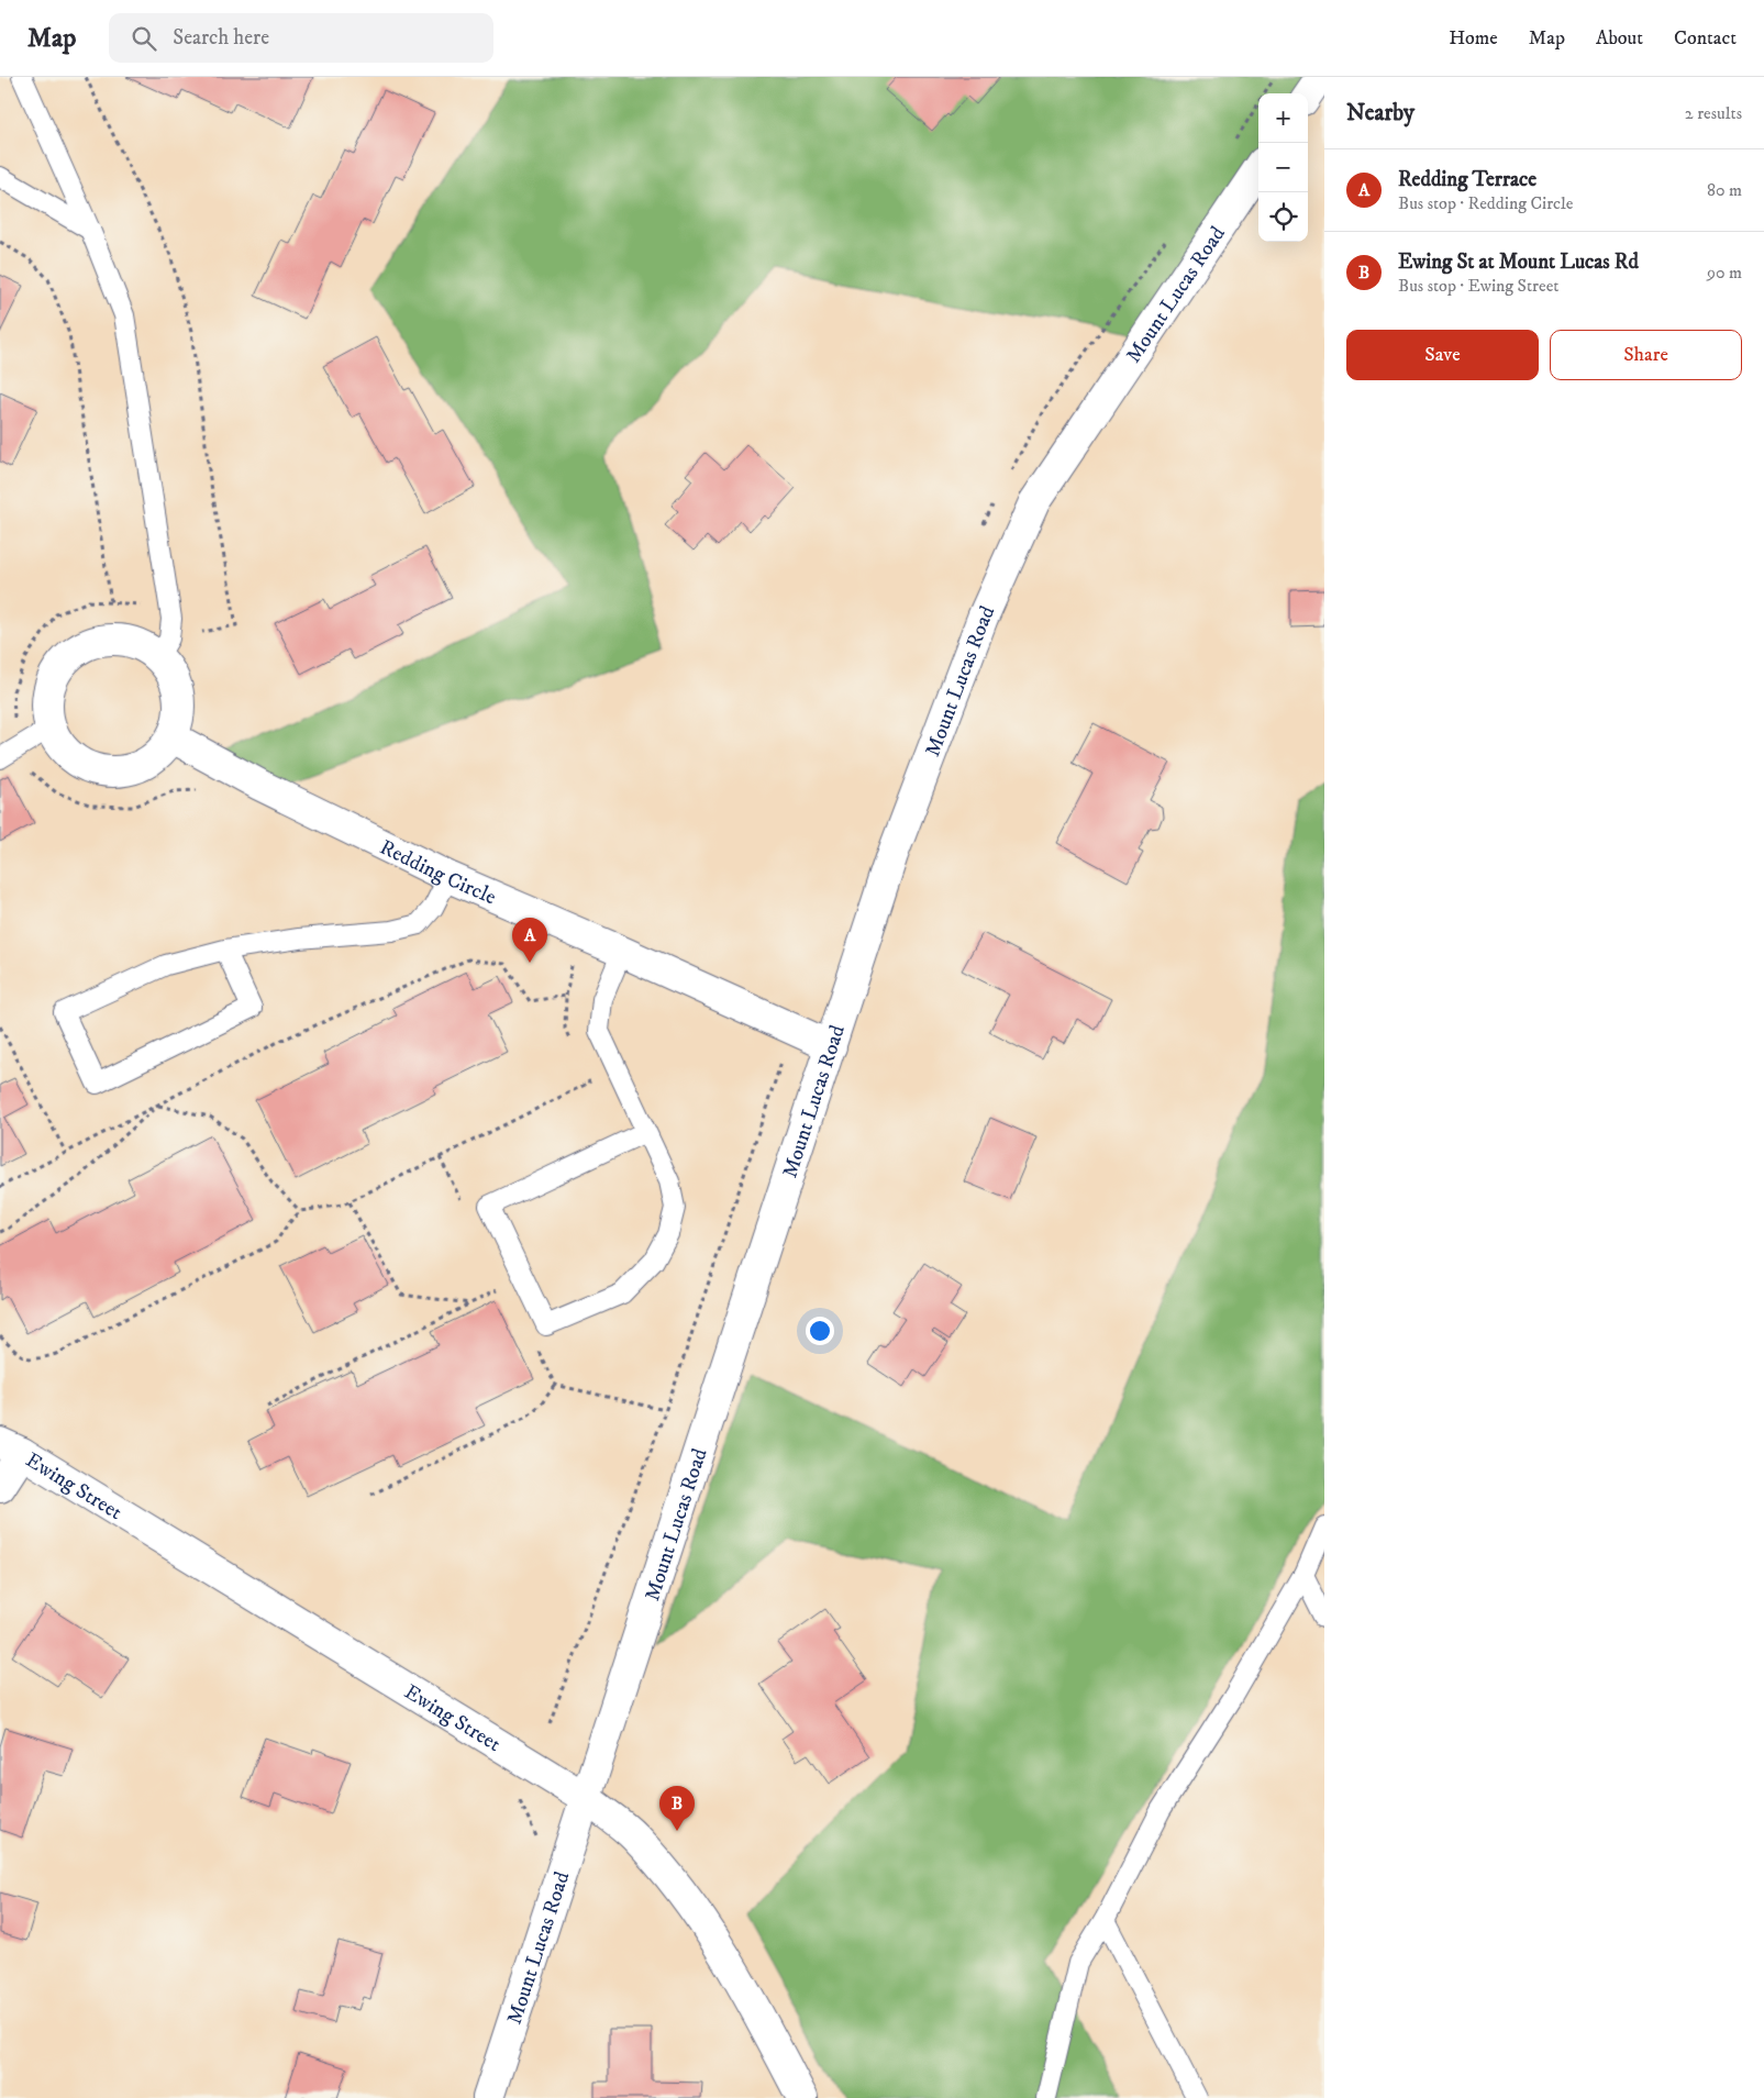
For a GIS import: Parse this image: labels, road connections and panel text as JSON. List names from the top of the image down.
{
  "streets": {
    "street": ["Mount Lucas Road", "Redding Circle", "Ewing Street"]
  },
  "crossings": [
    ["Mount Lucas Road", "Redding Circle"],
    ["Mount Lucas Road", "Ewing Street"]
  ],
  "page": {
    "header": "Map",
    "search": "Search here",
    "nav": [
      "Home",
      "Map",
      "About",
      "Contact"
    ],
    "heading": ["Nearby", "2 results"],
    "map_buttons": ["+", "−"],
    "list": [
      {
        "mark": "A",
        "name": "Redding Terrace",
        "note": "Bus stop · Redding Circle",
        "value": "80 m"
      },
      {
        "mark": "B",
        "name": "Ewing St at Mount Lucas Rd",
        "note": "Bus stop · Ewing Street",
        "value": "90 m"
      }
    ],
    "buttons": ["Save", "Share"],
    "pins": ["A", "B"]
  }
}
